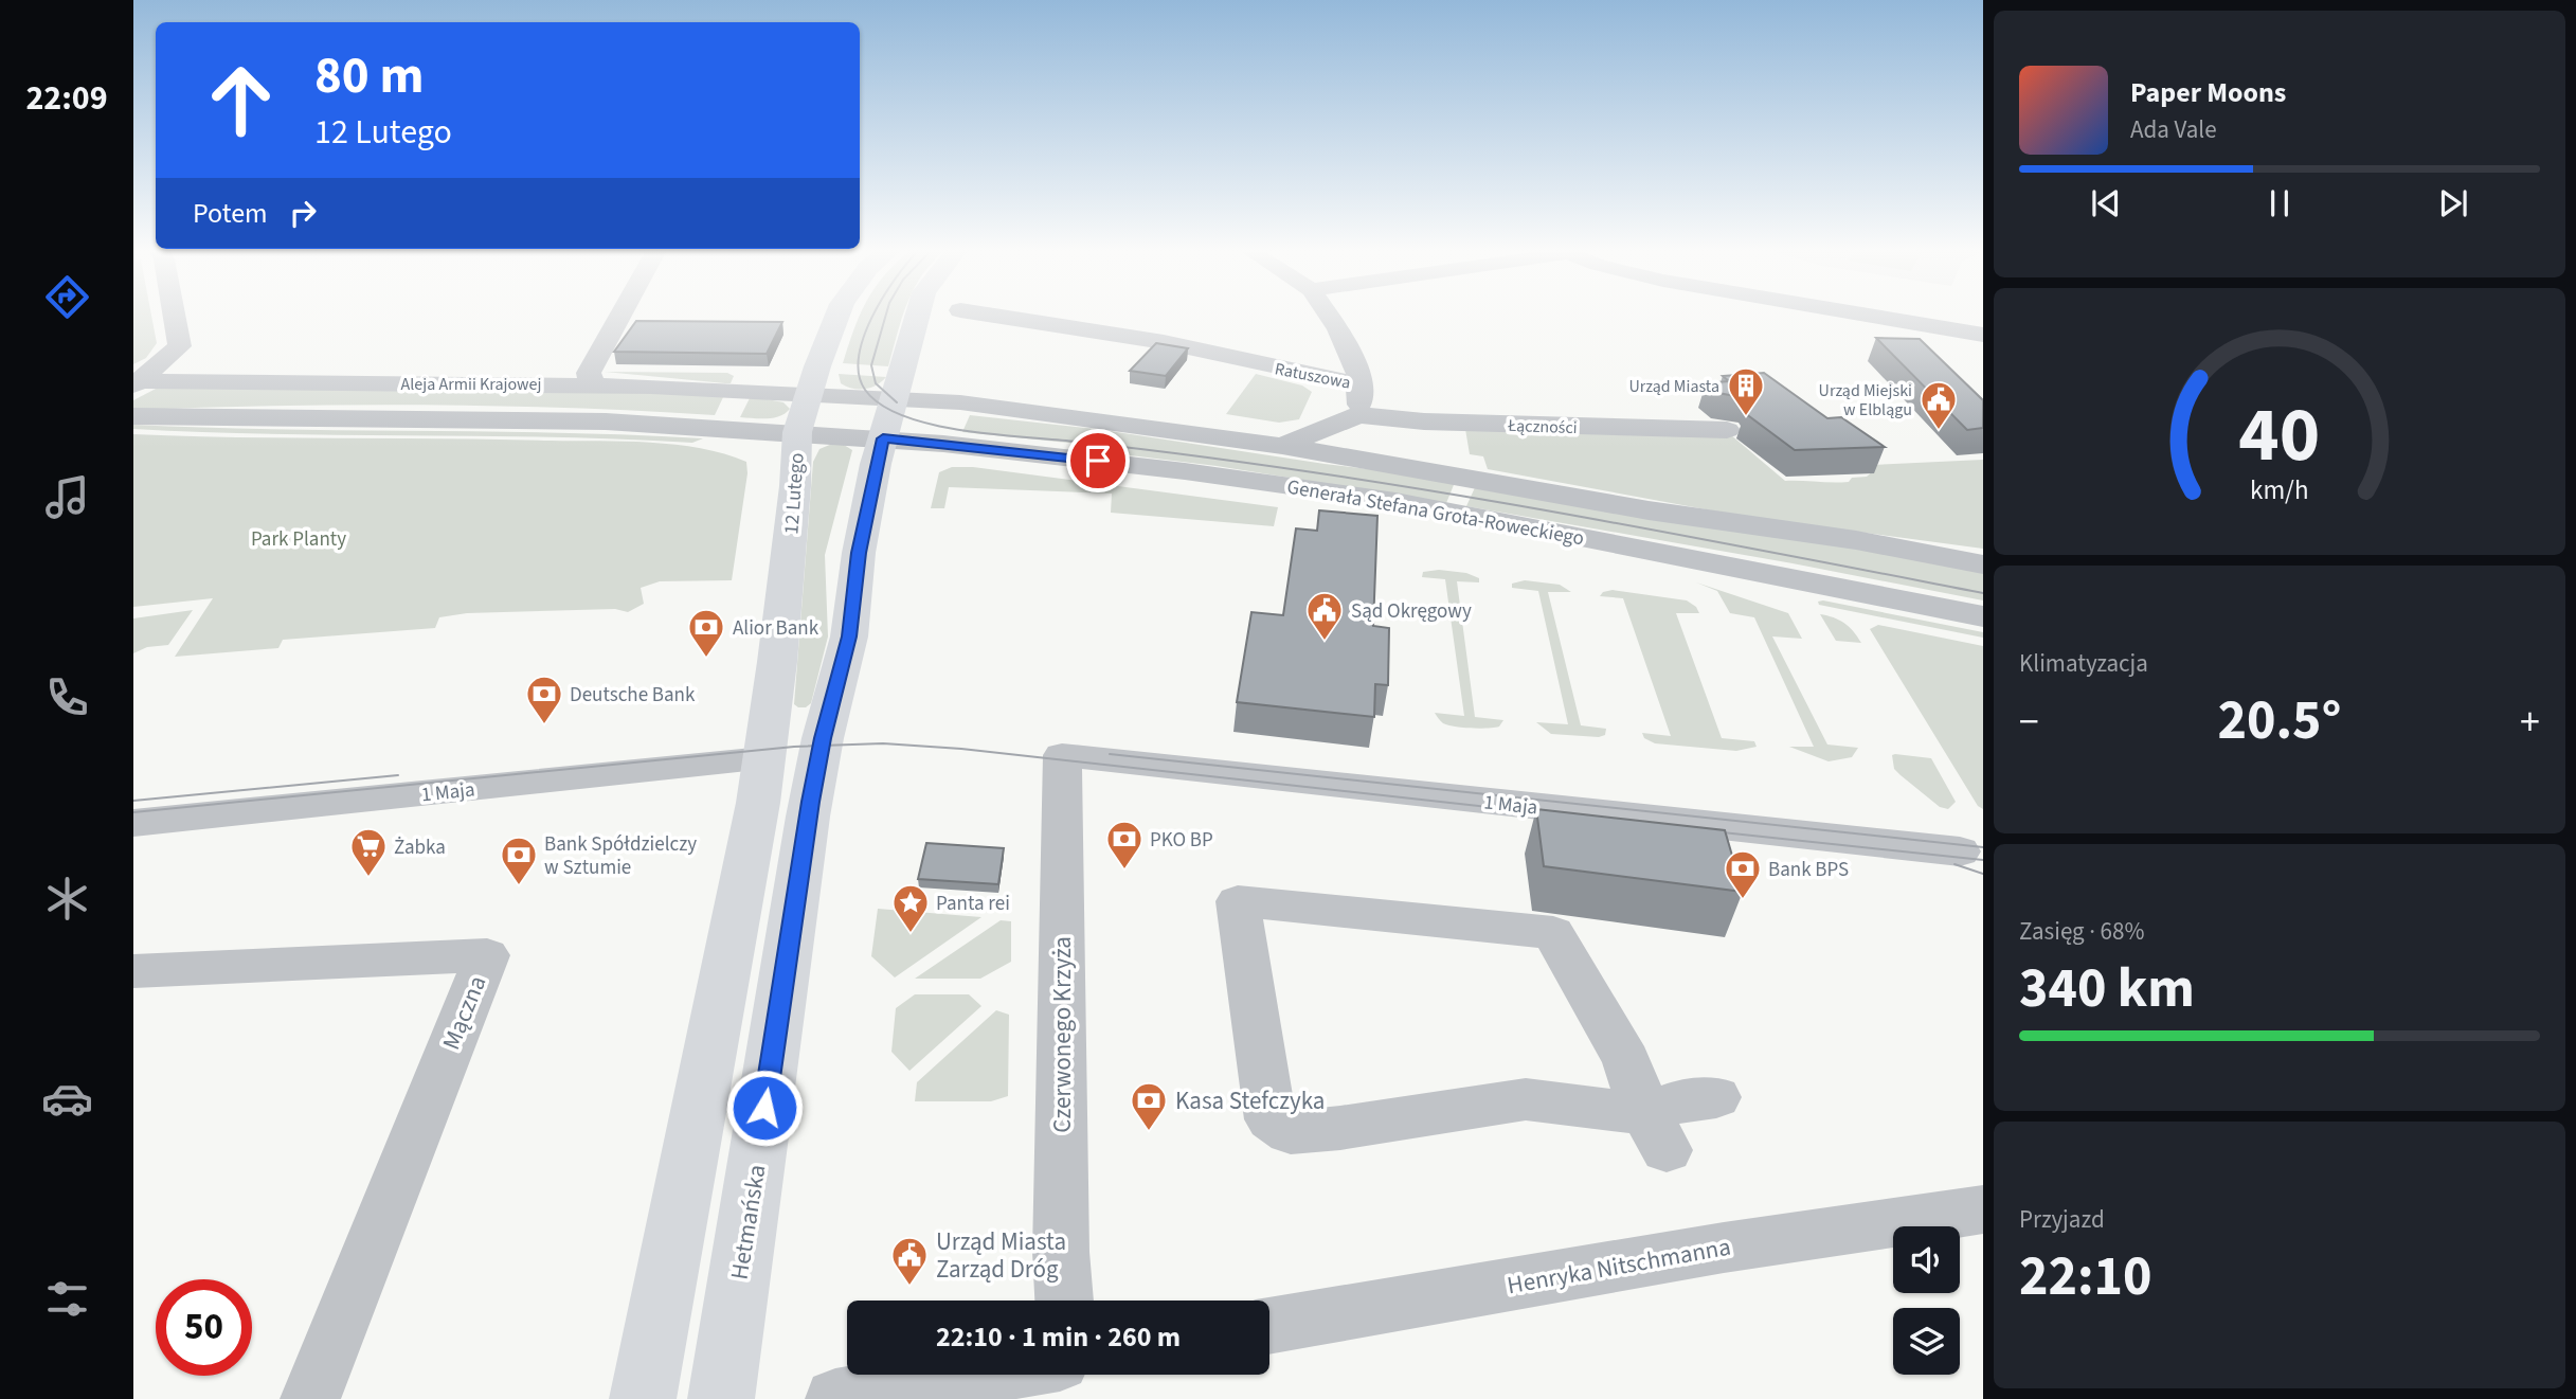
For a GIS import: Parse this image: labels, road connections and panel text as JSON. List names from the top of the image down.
{
  "streets": {
    "main road": ["12 Lutego", "Hetmańska"],
    "street": [
      "Ratuszowa",
      "Aleja Armii Krajowej",
      "Łączności",
      "Generała Stefana Grota-Roweckiego",
      "1 Maja",
      "Mączna",
      "Czerwonego Krzyża",
      "Henryka Nitschmanna"
    ]
  },
  "crossings": [
    ["Aleja Armii Krajowej", "12 Lutego"],
    ["Aleja Armii Krajowej", "Generała Stefana Grota-Roweckiego"],
    ["Aleja Armii Krajowej", "Hetmańska"],
    ["12 Lutego", "Generała Stefana Grota-Roweckiego"],
    ["12 Lutego", "1 Maja"],
    ["Generała Stefana Grota-Roweckiego", "Hetmańska"],
    ["1 Maja", "Czerwonego Krzyża"]
  ],
  "parks": ["Park Planty"],
  "places": {
    "building": ["Urząd Miasta"],
    "public building": ["Urząd Miejski w Elblągu", "Sąd Okręgowy", "Urząd Miasta Zarząd Dróg"],
    "bank": [
      "Alior Bank",
      "Deutsche Bank",
      "PKO BP",
      "Bank Spółdzielczy w Sztumie",
      "Bank BPS",
      "Kasa Stefczyka"
    ],
    "supermarket": ["Żabka"],
    "place": ["Panta rei"]
  },
  "page": {
    "tabs": "22:09",
    "turn": ["80 m", "12 Lutego"],
    "song": ["Paper Moons", "Ada Vale"],
    "then": "Potem",
    "tile": [
      "Klimatyzacja",
      ["Zasięg · 68%", "340 km"],
      ["Przyjazd", "22:10"]
    ],
    "heat": ["−", "20.5°", "+"],
    "limit": "50",
    "trip": "22:10 · 1 min · 260 m",
    "gauge": ["40", "km/h"]
  }
}
